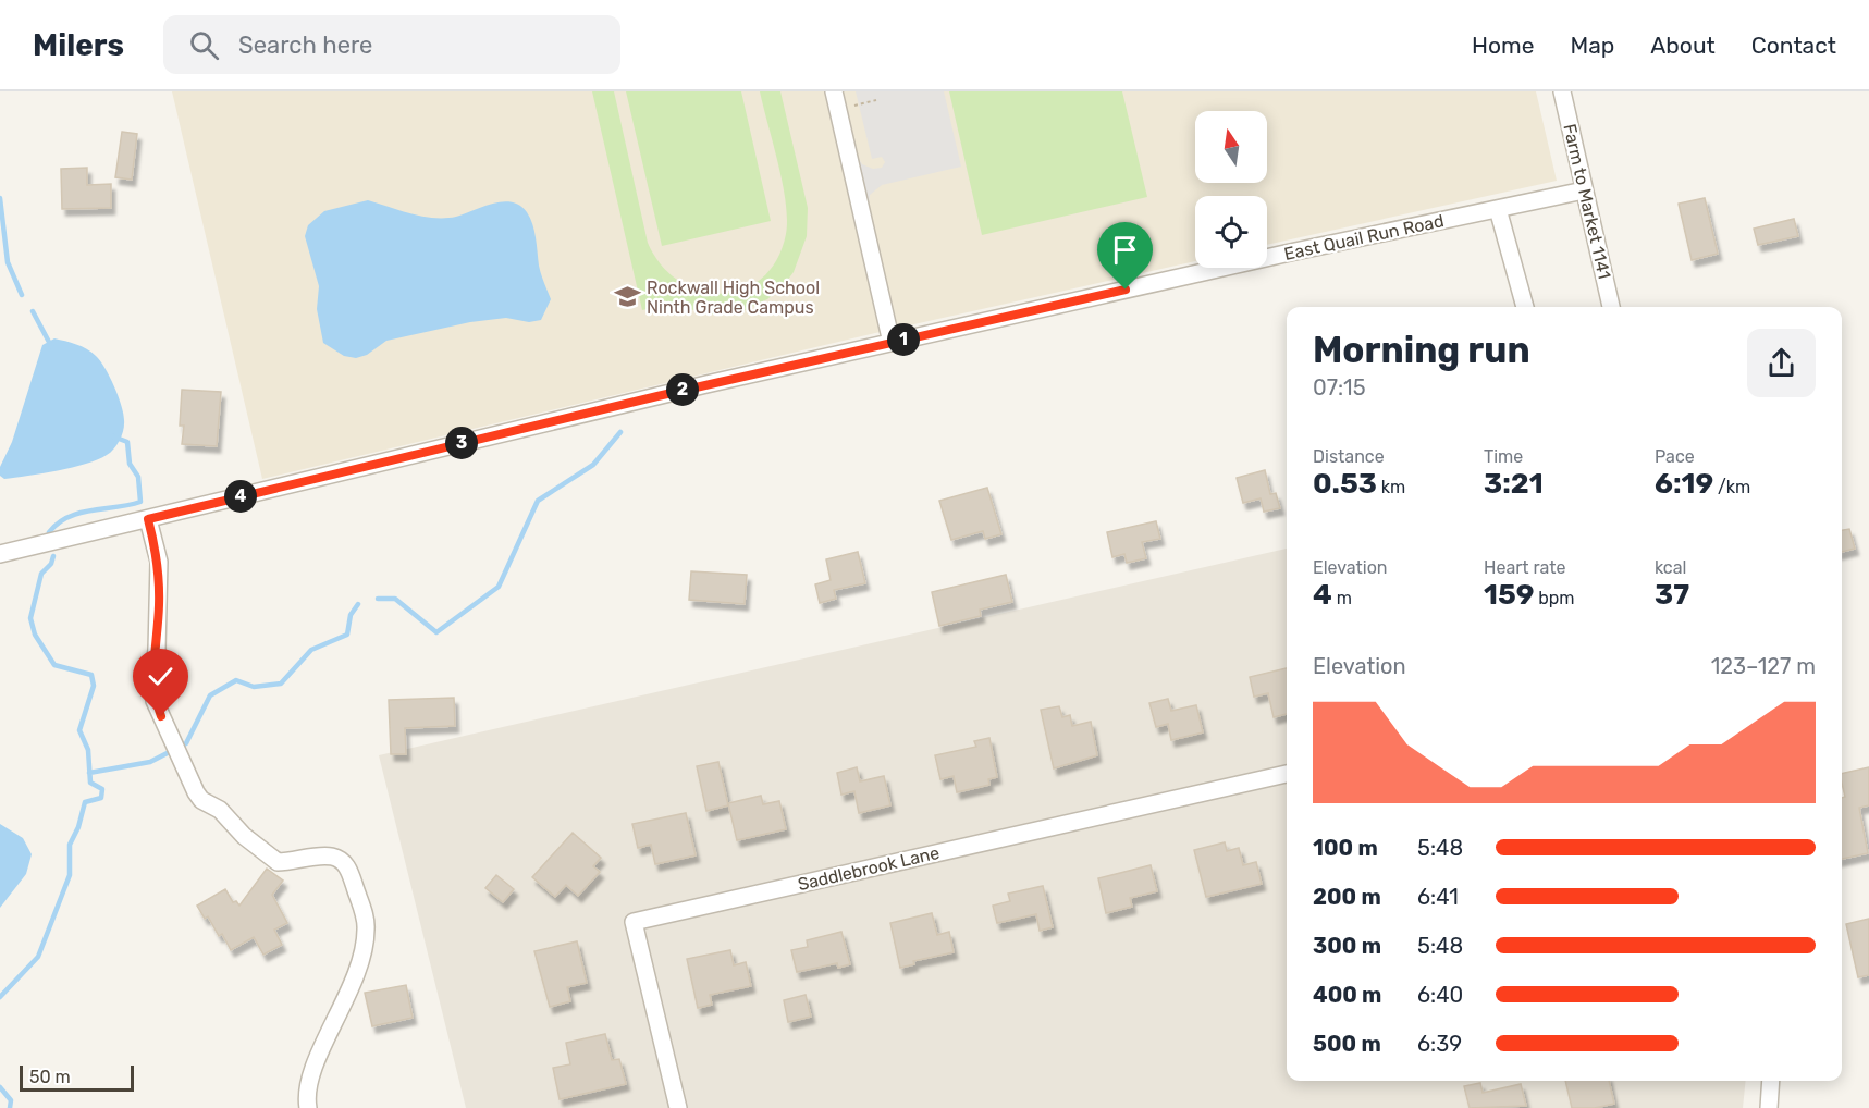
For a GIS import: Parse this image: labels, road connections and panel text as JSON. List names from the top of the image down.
{
  "streets": {
    "street": ["Farm to Market 1141", "East Quail Run Road", "Saddlebrook Lane"]
  },
  "crossings": [
    ["Farm to Market 1141", "East Quail Run Road"]
  ],
  "places": {
    "school or university": ["Rockwall High School Ninth Grade Campus"]
  },
  "scale_bar": "50 m",
  "north": "top",
  "page": {
    "header": "Milers",
    "search": "Search here",
    "nav": [
      "Home",
      "Map",
      "About",
      "Contact"
    ],
    "heading": ["Morning run", "07:15"],
    "pins": [
      "1",
      "2",
      "3",
      "4"
    ],
    "stats": [
      ["Distance", "0.53 km"],
      ["Time", "3:21"],
      ["Pace", "6:19 /km"],
      ["Elevation", "4 m"],
      ["Heart rate", "159 bpm"],
      ["kcal", "37"]
    ],
    "chart": ["Elevation", "123–127 m"],
    "list": [
      {
        "name": "100 m",
        "note": "5:48"
      },
      {
        "name": "200 m",
        "note": "6:41"
      },
      {
        "name": "300 m",
        "note": "5:48"
      },
      {
        "name": "400 m",
        "note": "6:40"
      },
      {
        "name": "500 m",
        "note": "6:39"
      }
    ],
    "scale": "50 m"
  }
}
